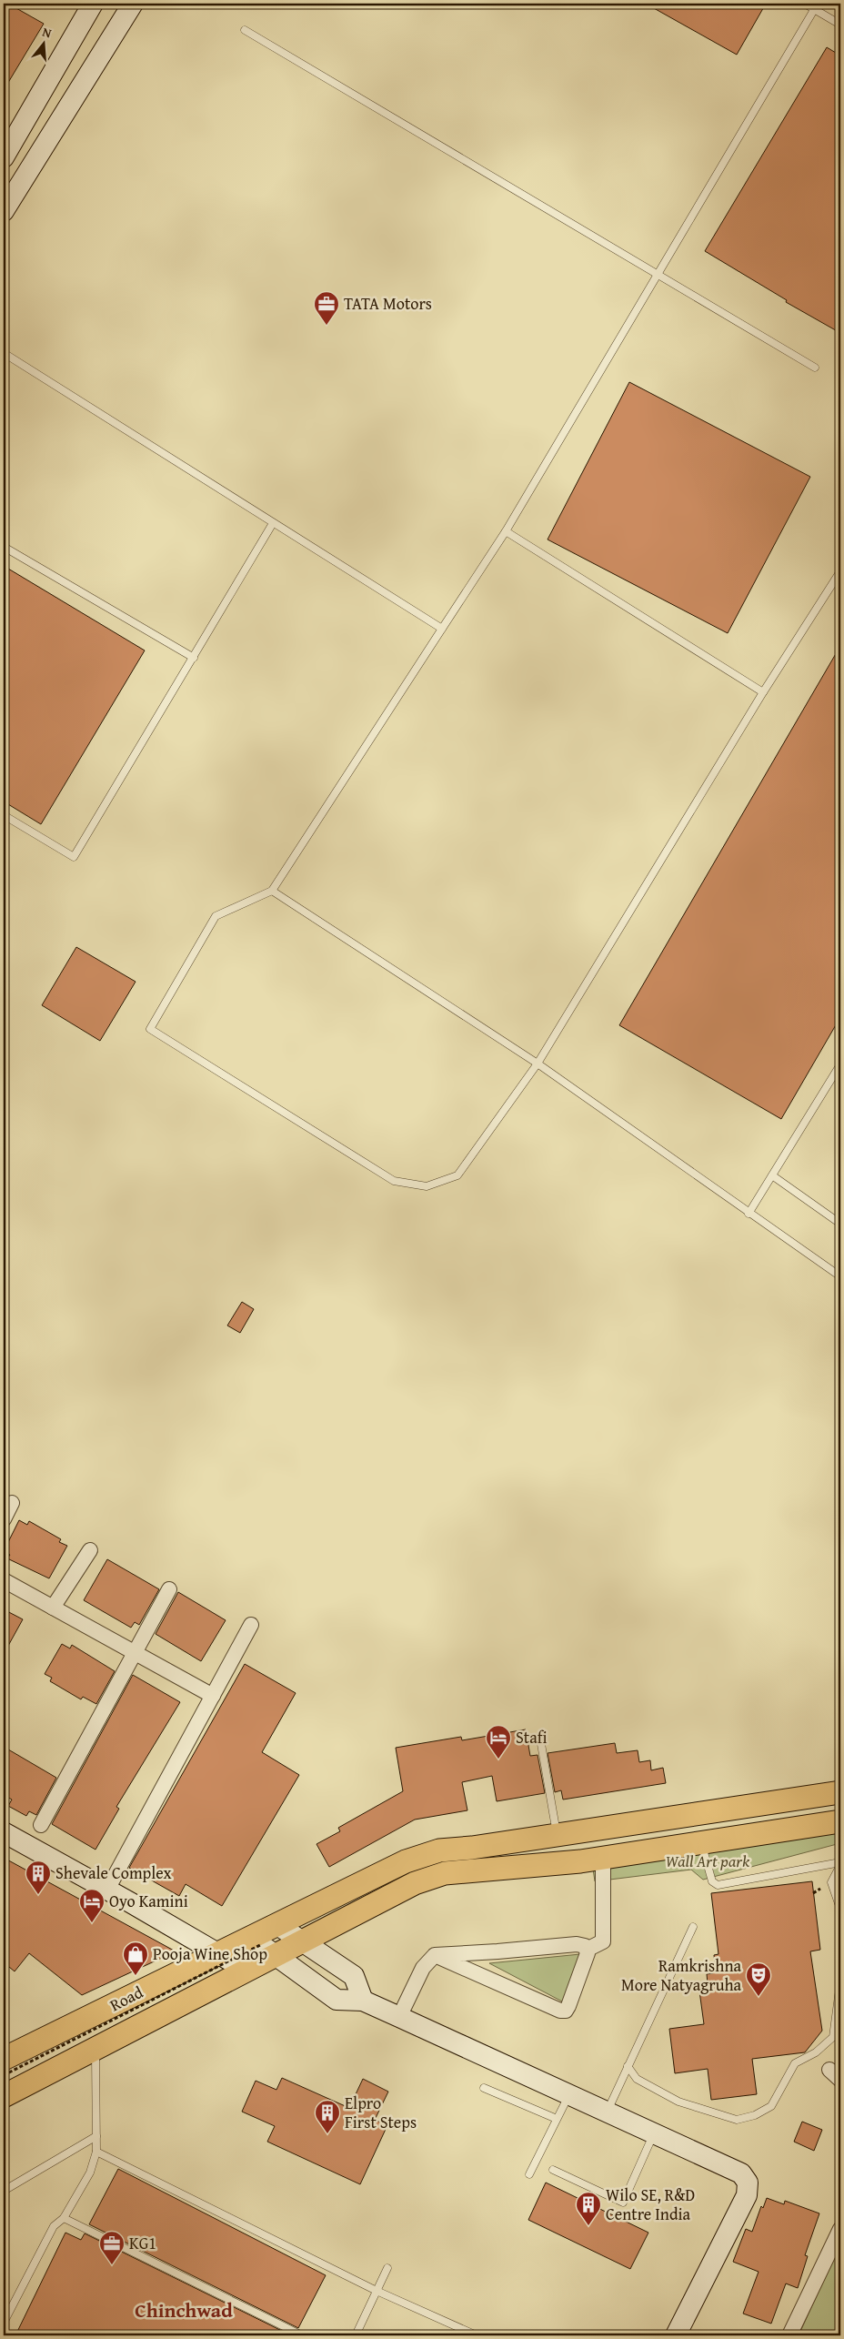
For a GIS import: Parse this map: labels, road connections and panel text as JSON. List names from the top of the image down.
{
  "streets": {
    "path": ["Road"]
  },
  "districts": ["Chinchwad"],
  "parks": ["Wall Art park"],
  "places": {
    "office": ["TATA Motors", "KG1"],
    "hotel": ["Stafi", "Oyo Kamini"],
    "building": ["Shevale Complex", "Elpro First Steps", "Wilo SE, R&D Centre India"],
    "shop": ["Pooja Wine Shop"],
    "theatre": ["Ramkrishna More Natyagruha"]
  },
  "north": "top"
}
